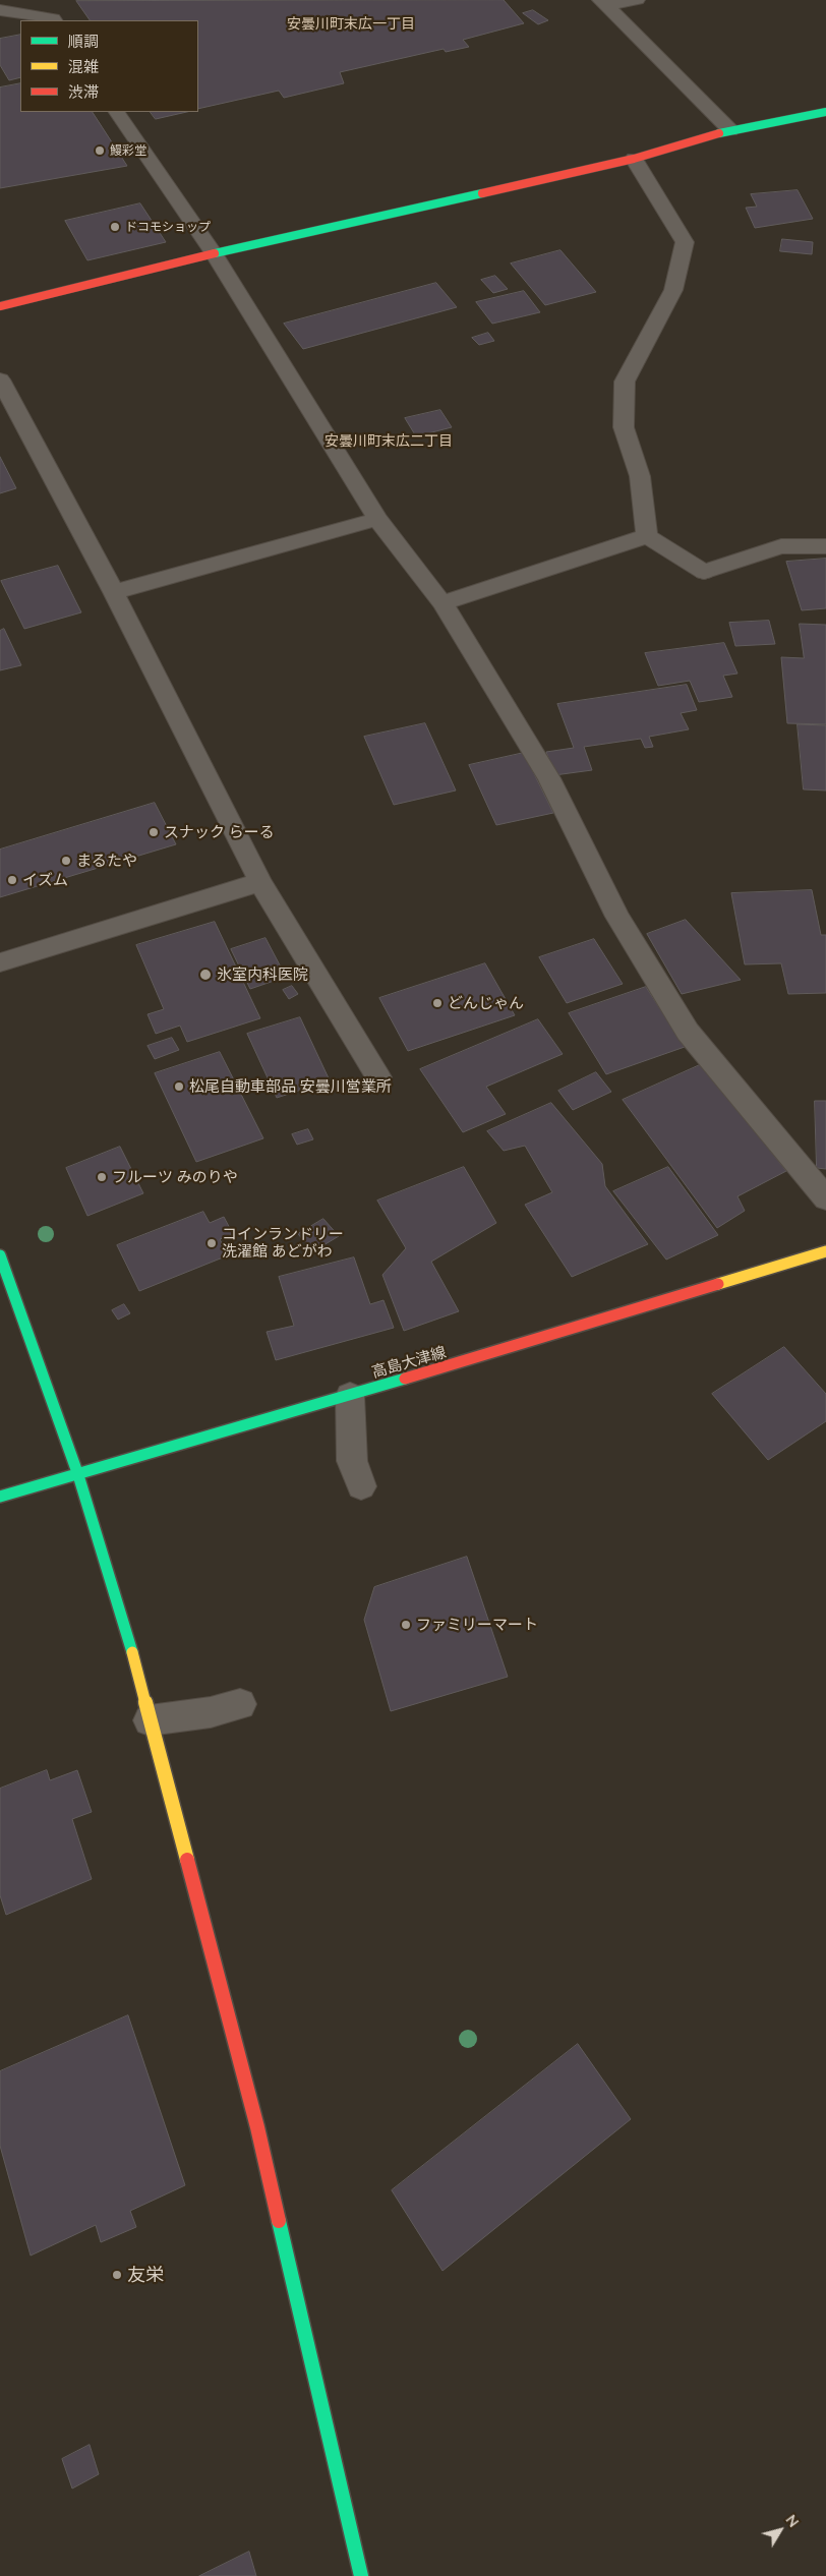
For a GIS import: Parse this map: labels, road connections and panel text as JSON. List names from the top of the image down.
{
  "streets": {
    "street": ["高島大津線"]
  },
  "districts": ["安曇川町末広一丁目", "安曇川町末広二丁目"],
  "places": [
    "鰻彩堂",
    "ドコモショップ",
    "スナック らーる",
    "まるたや",
    "イズム",
    "氷室内科医院",
    "どんじゃん",
    "松尾自動車部品 安曇川営業所",
    "フルーツ みのりや",
    "コインランドリー 洗濯館 あどがわ",
    "ファミリーマート",
    "友栄"
  ],
  "legend": ["順調", "混雑", "渋滞"],
  "north": "top right"
}
